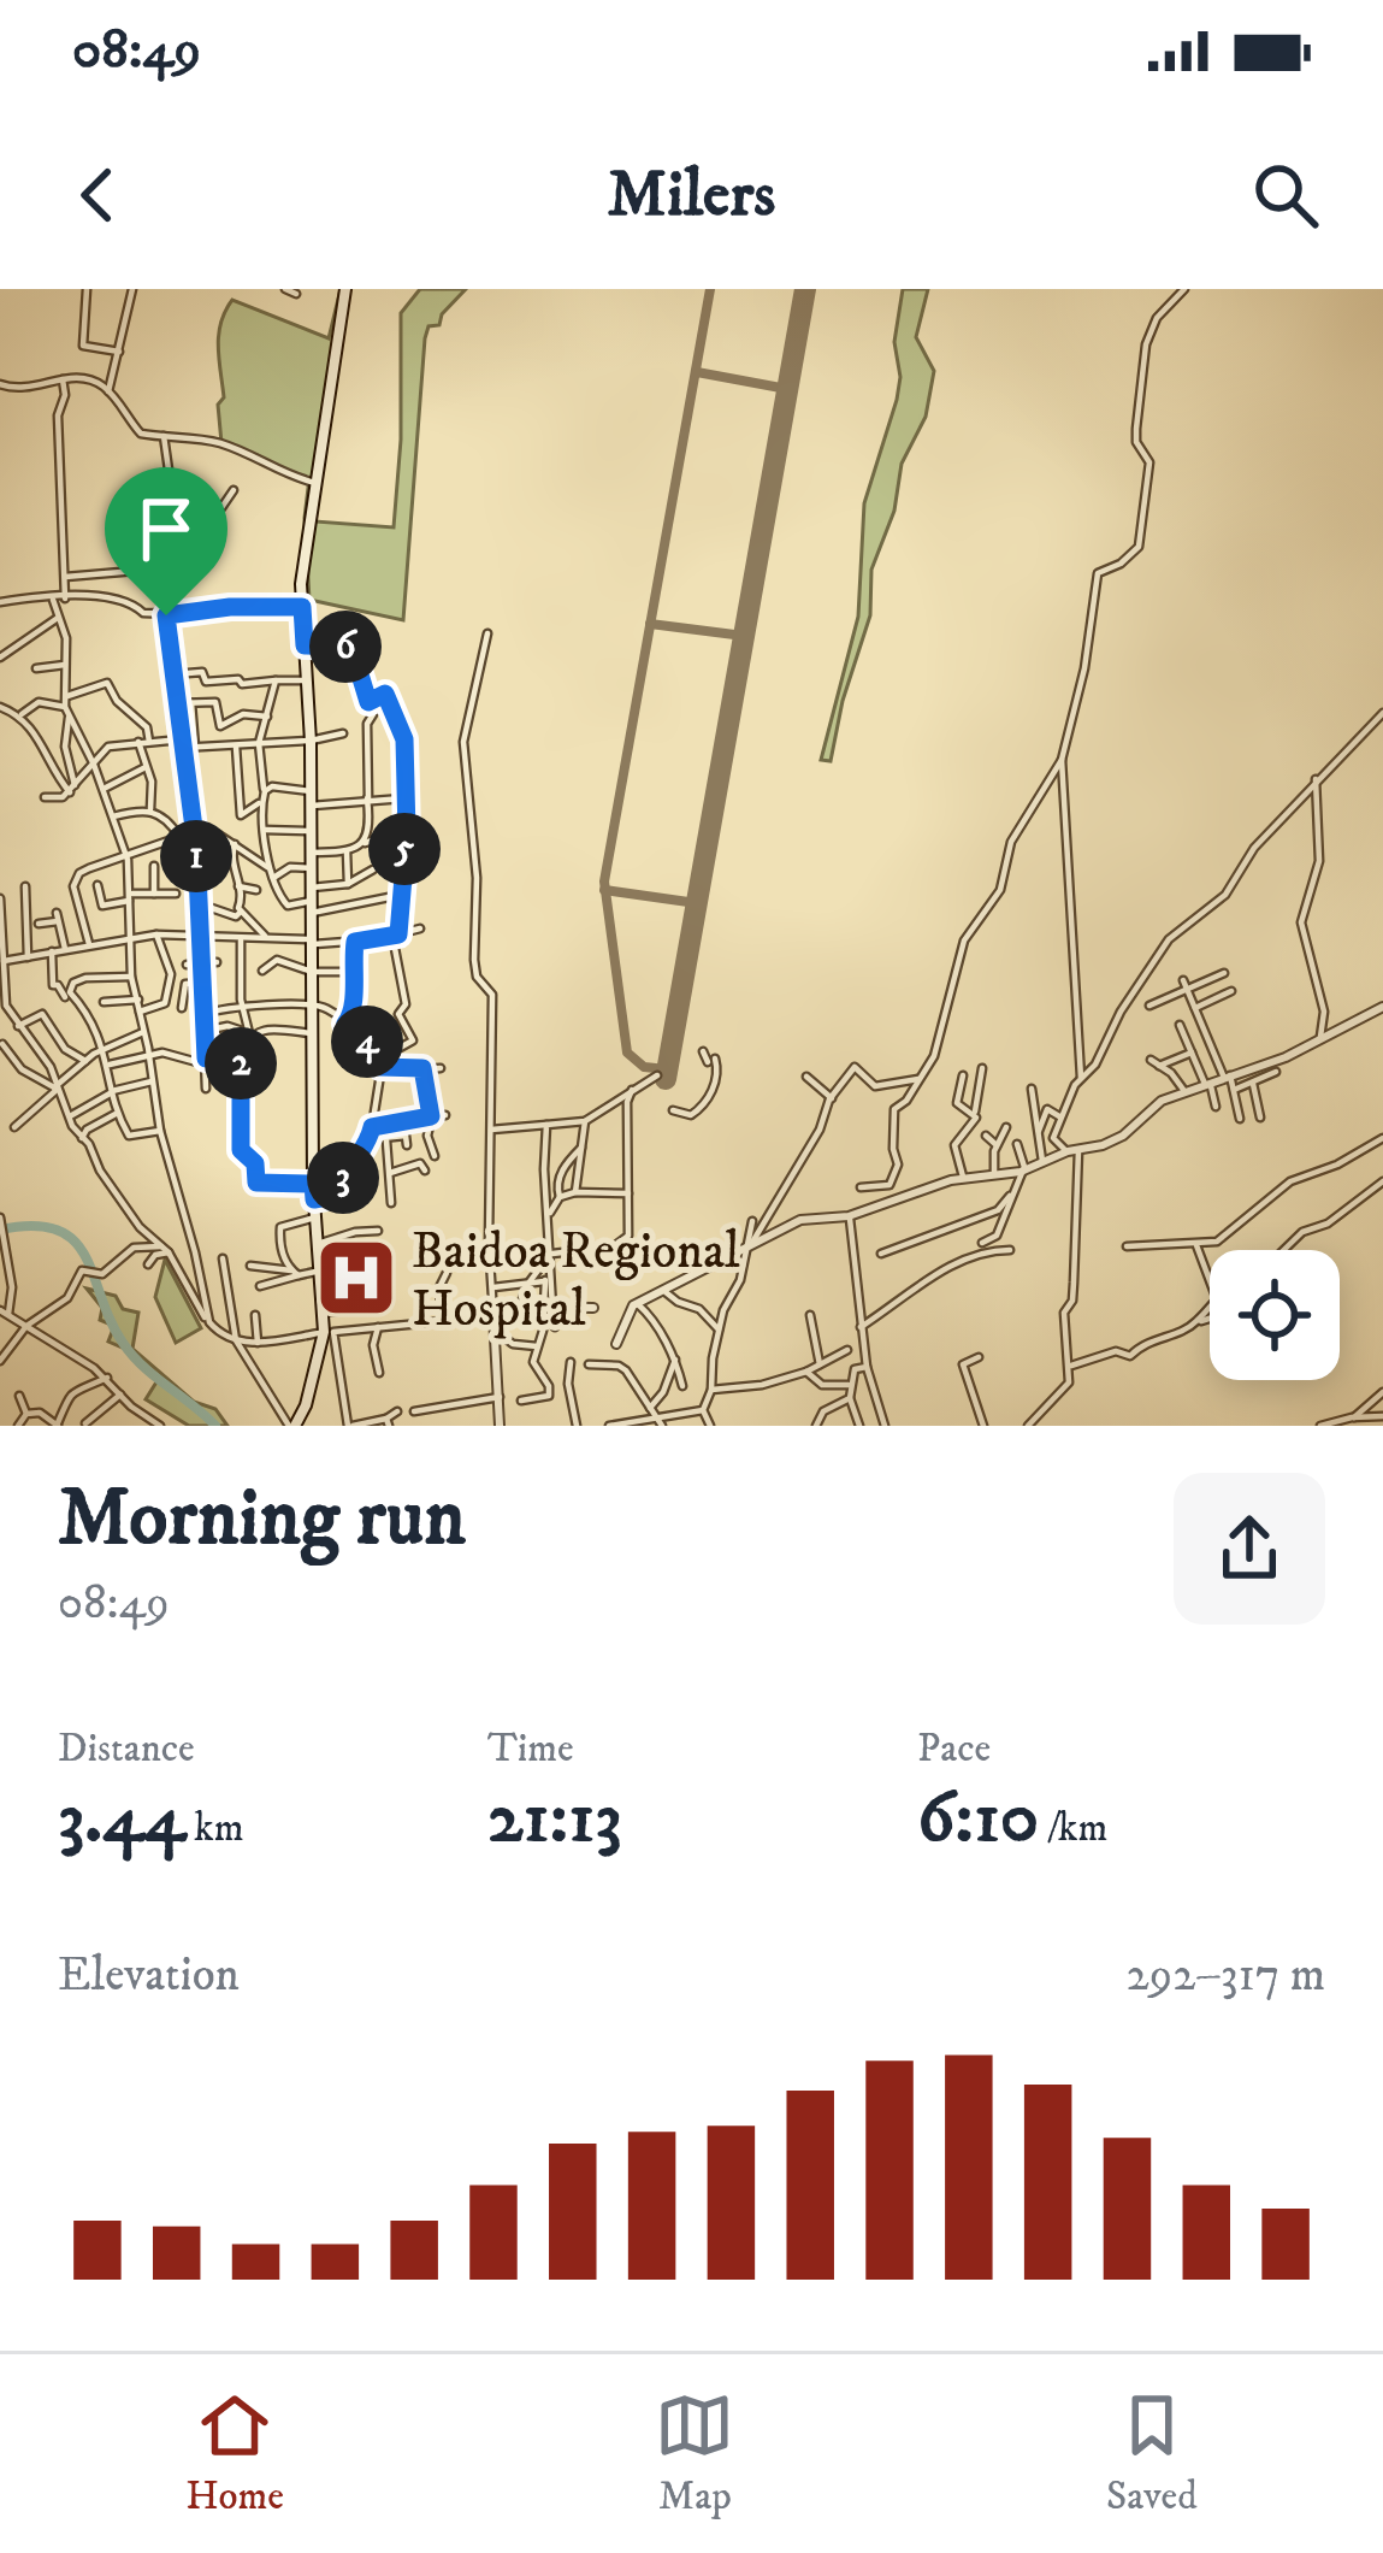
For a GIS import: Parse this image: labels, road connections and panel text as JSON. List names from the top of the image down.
{
  "places": {
    "hospital": ["Baidoa Regional Hospital"]
  },
  "page": {
    "status": "08:49",
    "header": "Milers",
    "pins": [
      "6",
      "5",
      "1",
      "4",
      "2",
      "3"
    ],
    "heading": ["Morning run", "08:49"],
    "stats": [
      ["Distance", "3.44 km"],
      ["Time", "21:13"],
      ["Pace", "6:10 /km"]
    ],
    "chart": ["Elevation", "292–317 m"],
    "tabs": ["Home", "Map", "Saved"]
  }
}
